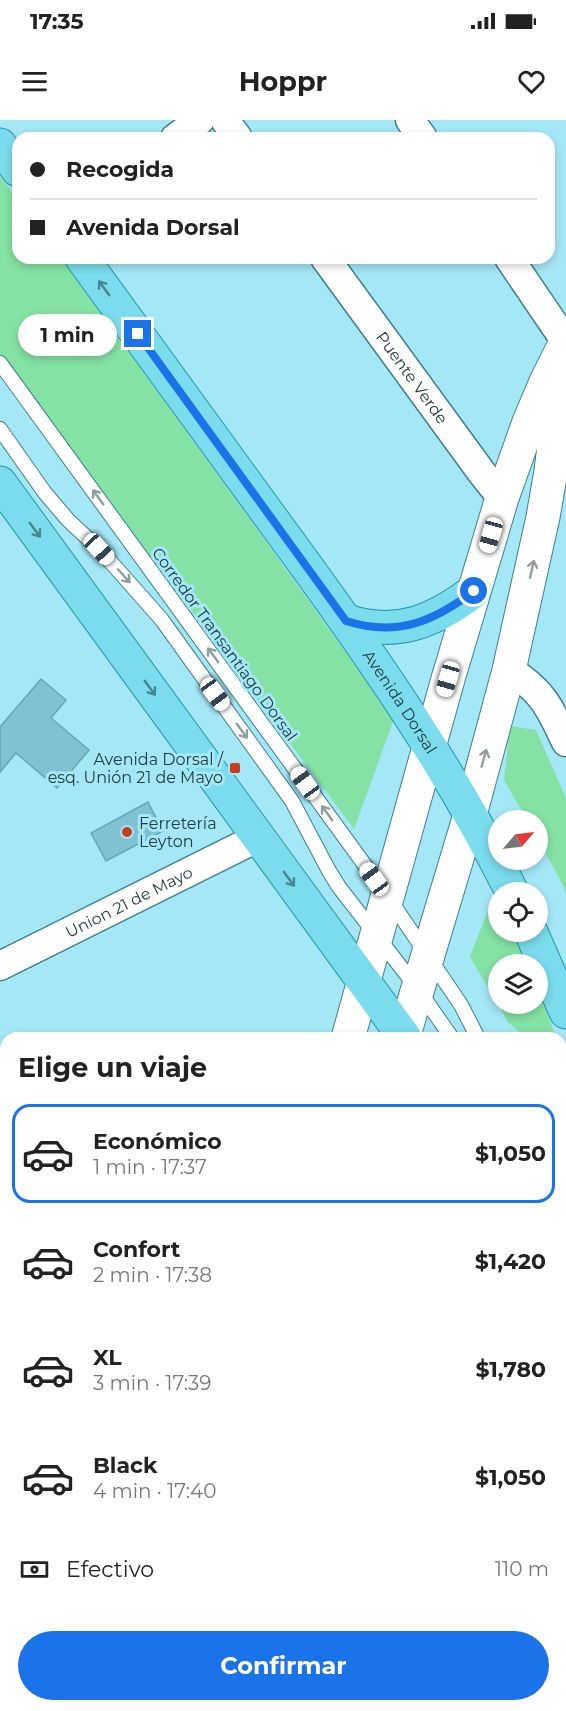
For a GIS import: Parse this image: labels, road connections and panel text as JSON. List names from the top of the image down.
{
  "streets": {
    "main road": ["Avenida Dorsal"],
    "street": ["Puente Verde", "Union 21 de Mayo"],
    "lane": ["Corredor Transantiago Dorsal"]
  },
  "places": {
    "transit": ["Avenida Dorsal / esq. Unión 21 de Mayo"],
    "other": ["Ferretería Leyton"]
  },
  "north": "top right",
  "page": {
    "status": "17:35",
    "header": "Hoppr",
    "banner": ["Recogida", "Avenida Dorsal"],
    "bubble": "1 min",
    "heading": "Elige un viaje",
    "list": [
      {
        "name": "Económico",
        "note": "1 min · 17:37",
        "value": "$1,050"
      },
      {
        "name": "Confort",
        "note": "2 min · 17:38",
        "value": "$1,420"
      },
      {
        "name": "XL",
        "note": "3 min · 17:39",
        "value": "$1,780"
      },
      {
        "name": "Black",
        "note": "4 min · 17:40",
        "value": "$1,050"
      }
    ],
    "pay": ["Efectivo", "110 m"],
    "buttons": "Confirmar"
  }
}
